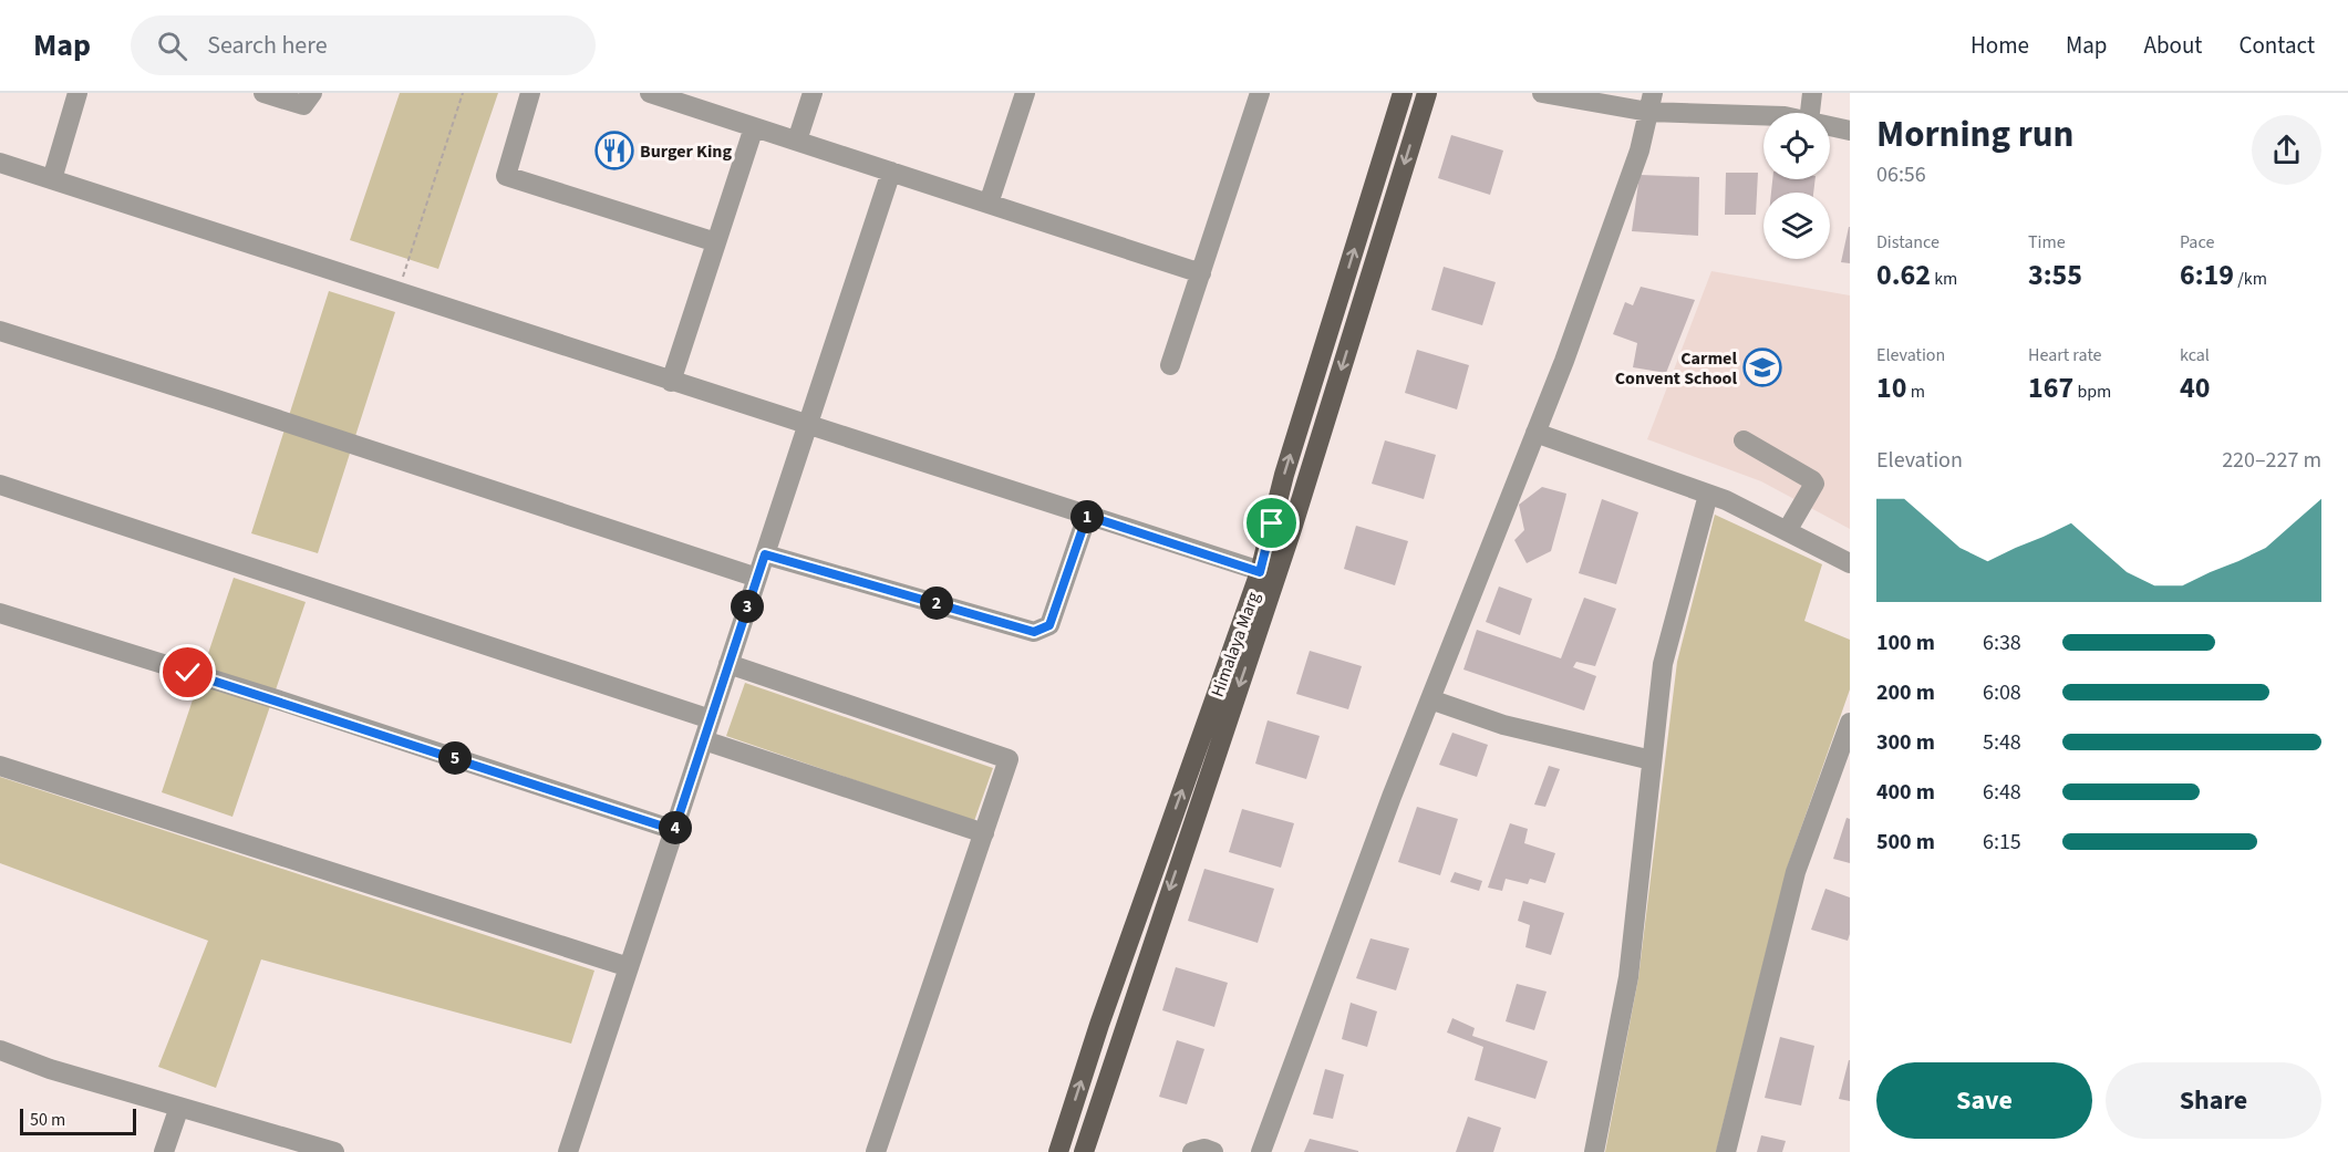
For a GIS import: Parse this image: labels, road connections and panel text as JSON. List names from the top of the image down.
{
  "streets": {
    "main road": ["Himalaya Marg"]
  },
  "places": {
    "restaurant": ["Burger King"],
    "school or university": ["Carmel Convent School"]
  },
  "scale_bar": "50 m",
  "page": {
    "header": "Map",
    "search": "Search here",
    "nav": [
      "Home",
      "Map",
      "About",
      "Contact"
    ],
    "heading": ["Morning run", "06:56"],
    "stats": [
      ["Distance", "0.62 km"],
      ["Time", "3:55"],
      ["Pace", "6:19 /km"],
      ["Elevation", "10 m"],
      ["Heart rate", "167 bpm"],
      ["kcal", "40"]
    ],
    "chart": ["Elevation", "220–227 m"],
    "pins": [
      "1",
      "2",
      "3",
      "5",
      "4"
    ],
    "list": [
      {
        "name": "100 m",
        "note": "6:38"
      },
      {
        "name": "200 m",
        "note": "6:08"
      },
      {
        "name": "300 m",
        "note": "5:48"
      },
      {
        "name": "400 m",
        "note": "6:48"
      },
      {
        "name": "500 m",
        "note": "6:15"
      }
    ],
    "buttons": ["Save", "Share"],
    "scale": "50 m"
  }
}
